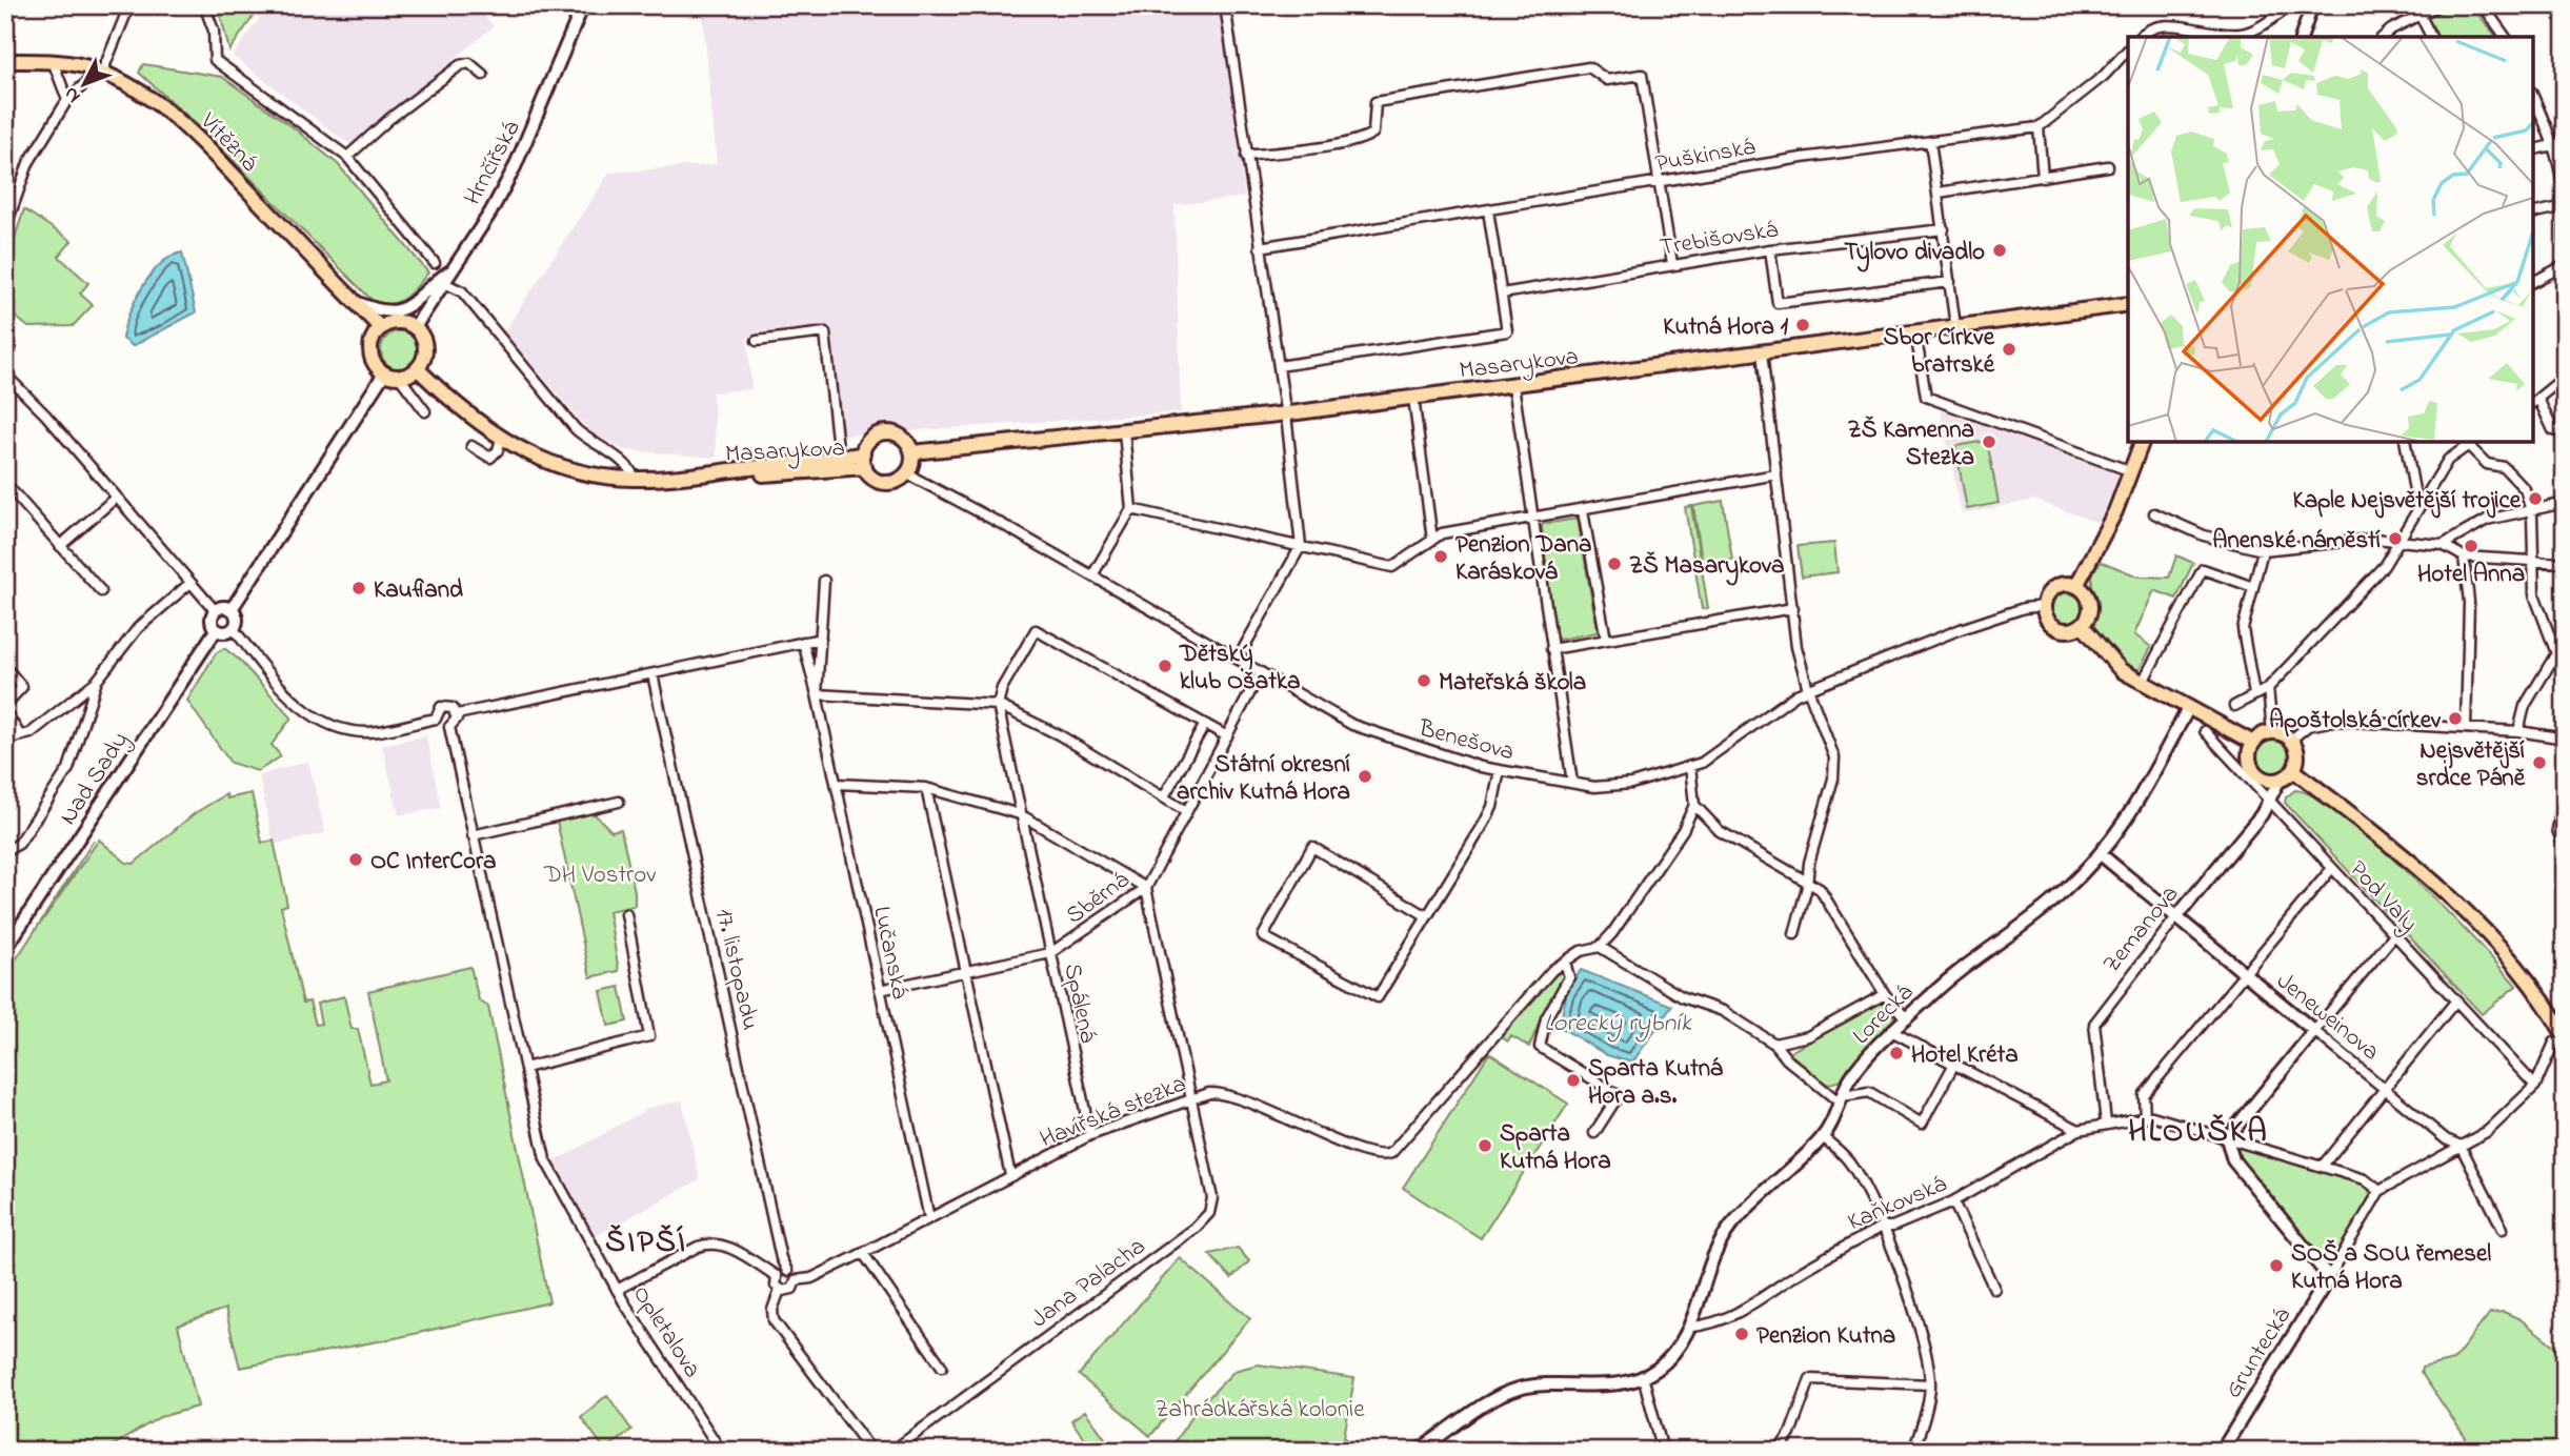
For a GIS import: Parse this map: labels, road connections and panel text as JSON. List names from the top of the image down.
{
  "streets": {
    "main road": ["Vítězná", "Masarykova"],
    "street": [
      "Puškinská",
      "Hrnčířská",
      "Trebišovská",
      "Benešova",
      "Nad Sady",
      "Pod Valy",
      "Sběrná",
      "Zemanova",
      "Lučanská",
      "17. listopadu",
      "Spálená",
      "Lorecká",
      "Jeneweinova",
      "Havířská stezka",
      "Kaňkovská",
      "Jana Palacha",
      "Opletalova",
      "Gruntecká"
    ]
  },
  "crossings": [
    ["Vítězná", "Hrnčířská"],
    ["Vítězná", "Masarykova"],
    ["Puškinská", "Masarykova"],
    ["Hrnčířská", "Masarykova"],
    ["Trebišovská", "Masarykova"],
    ["Masarykova", "Benešova"],
    ["Benešova", "Sběrná"],
    ["Pod Valy", "Zemanova"],
    ["Sběrná", "Lučanská"],
    ["Sběrná", "Spálená"],
    ["Sběrná", "Jana Palacha"],
    ["Zemanova", "Jeneweinova"],
    ["Zemanova", "Kaňkovská"],
    ["Lučanská", "Havířská stezka"],
    ["17. listopadu", "Havířská stezka"],
    ["Spálená", "Havířská stezka"],
    ["Lorecká", "Jeneweinova"],
    ["Lorecká", "Kaňkovská"],
    ["Havířská stezka", "Jana Palacha"]
  ],
  "districts": ["HLOUŠKA", "ŠIPŠÍ"],
  "water": ["Lorecký rybník"],
  "parks": ["DH Vostrov", "Zahrádkářská kolonie"],
  "places": [
    "Tylovo divadlo",
    "Kutná Hora 1",
    "Sbor Církve bratrské",
    "ZŠ Kamenna Stezka",
    "Kaple Nejsvětější trojice",
    "Anenské náměstí",
    "Hotel Anna",
    "Penzion Dana Karásková",
    "ZŠ Masarykova",
    "Kaufland",
    "Dětský klub Ošatka",
    "Mateřská škola",
    "Apoštolská církev",
    "Nejsvětější srdce Páně",
    "Státní okresní archiv Kutná Hora",
    "OC InterCora",
    "Hotel Kréta",
    "Sparta Kutná Hora a.s.",
    "Sparta Kutná Hora",
    "SOŠ a SOU řemesel Kutná Hora",
    "Penzion Kutna"
  ],
  "north": "bottom left"
}
